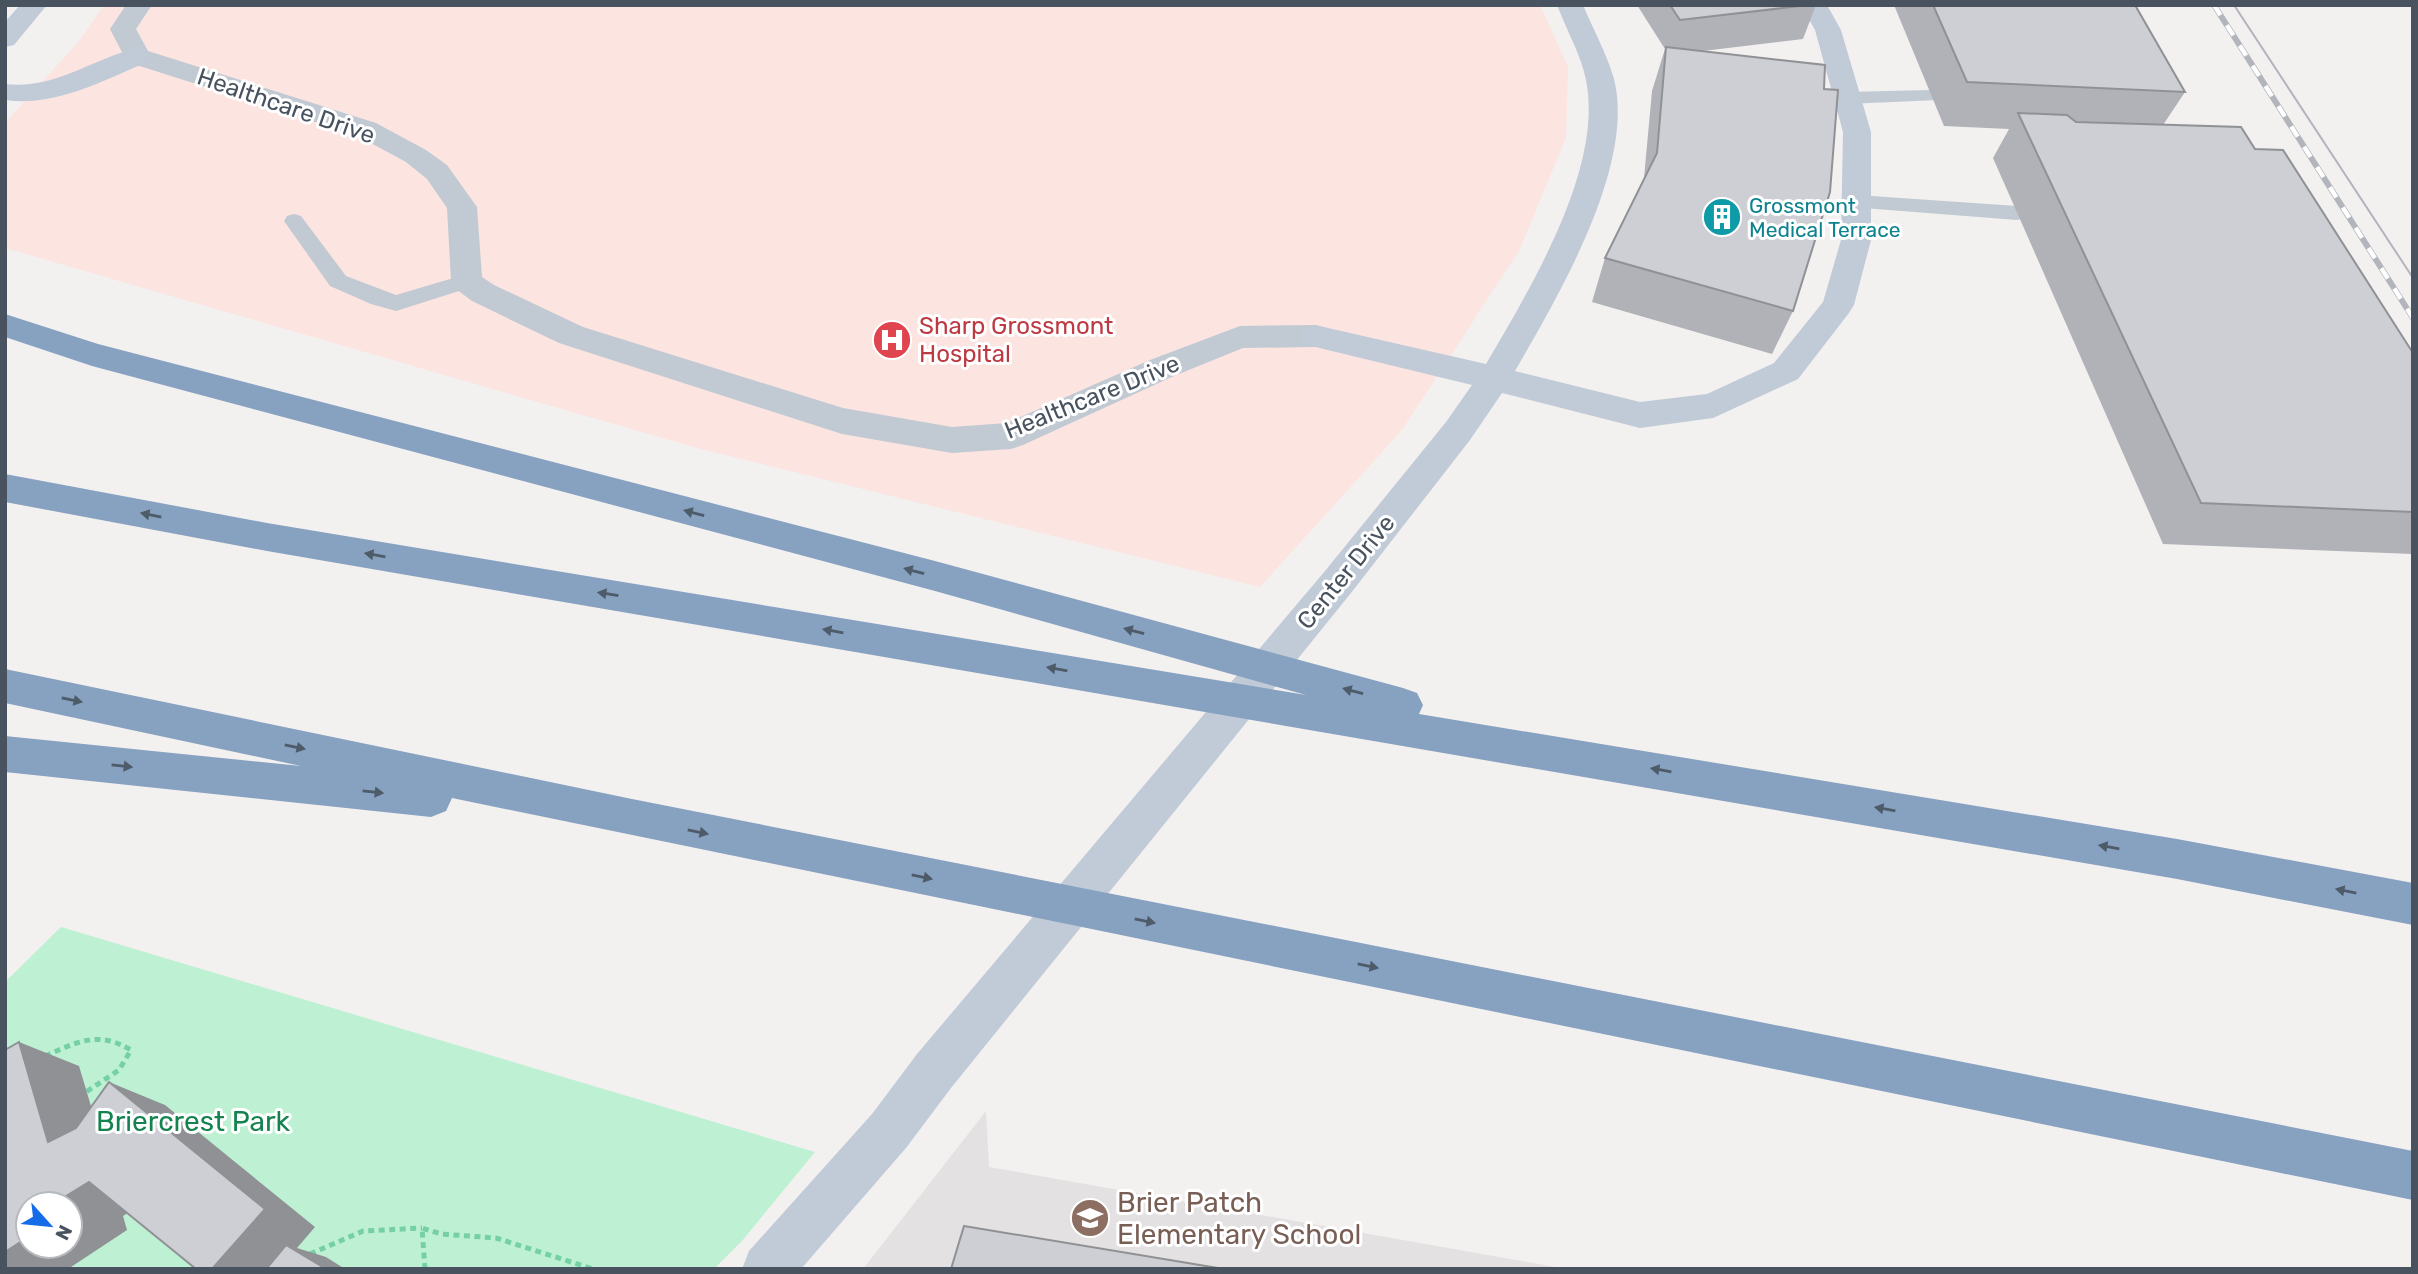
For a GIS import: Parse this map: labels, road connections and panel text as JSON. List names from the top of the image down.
{
  "streets": {
    "street": ["Healthcare Drive", "Center Drive"]
  },
  "crossings": [
    ["Healthcare Drive", "Center Drive"]
  ],
  "parks": ["Briercrest Park"],
  "places": {
    "building": ["Grossmont Medical Terrace"],
    "hospital": ["Sharp Grossmont Hospital"],
    "school or university": ["Brier Patch Elementary School"]
  },
  "north": "bottom right"
}
